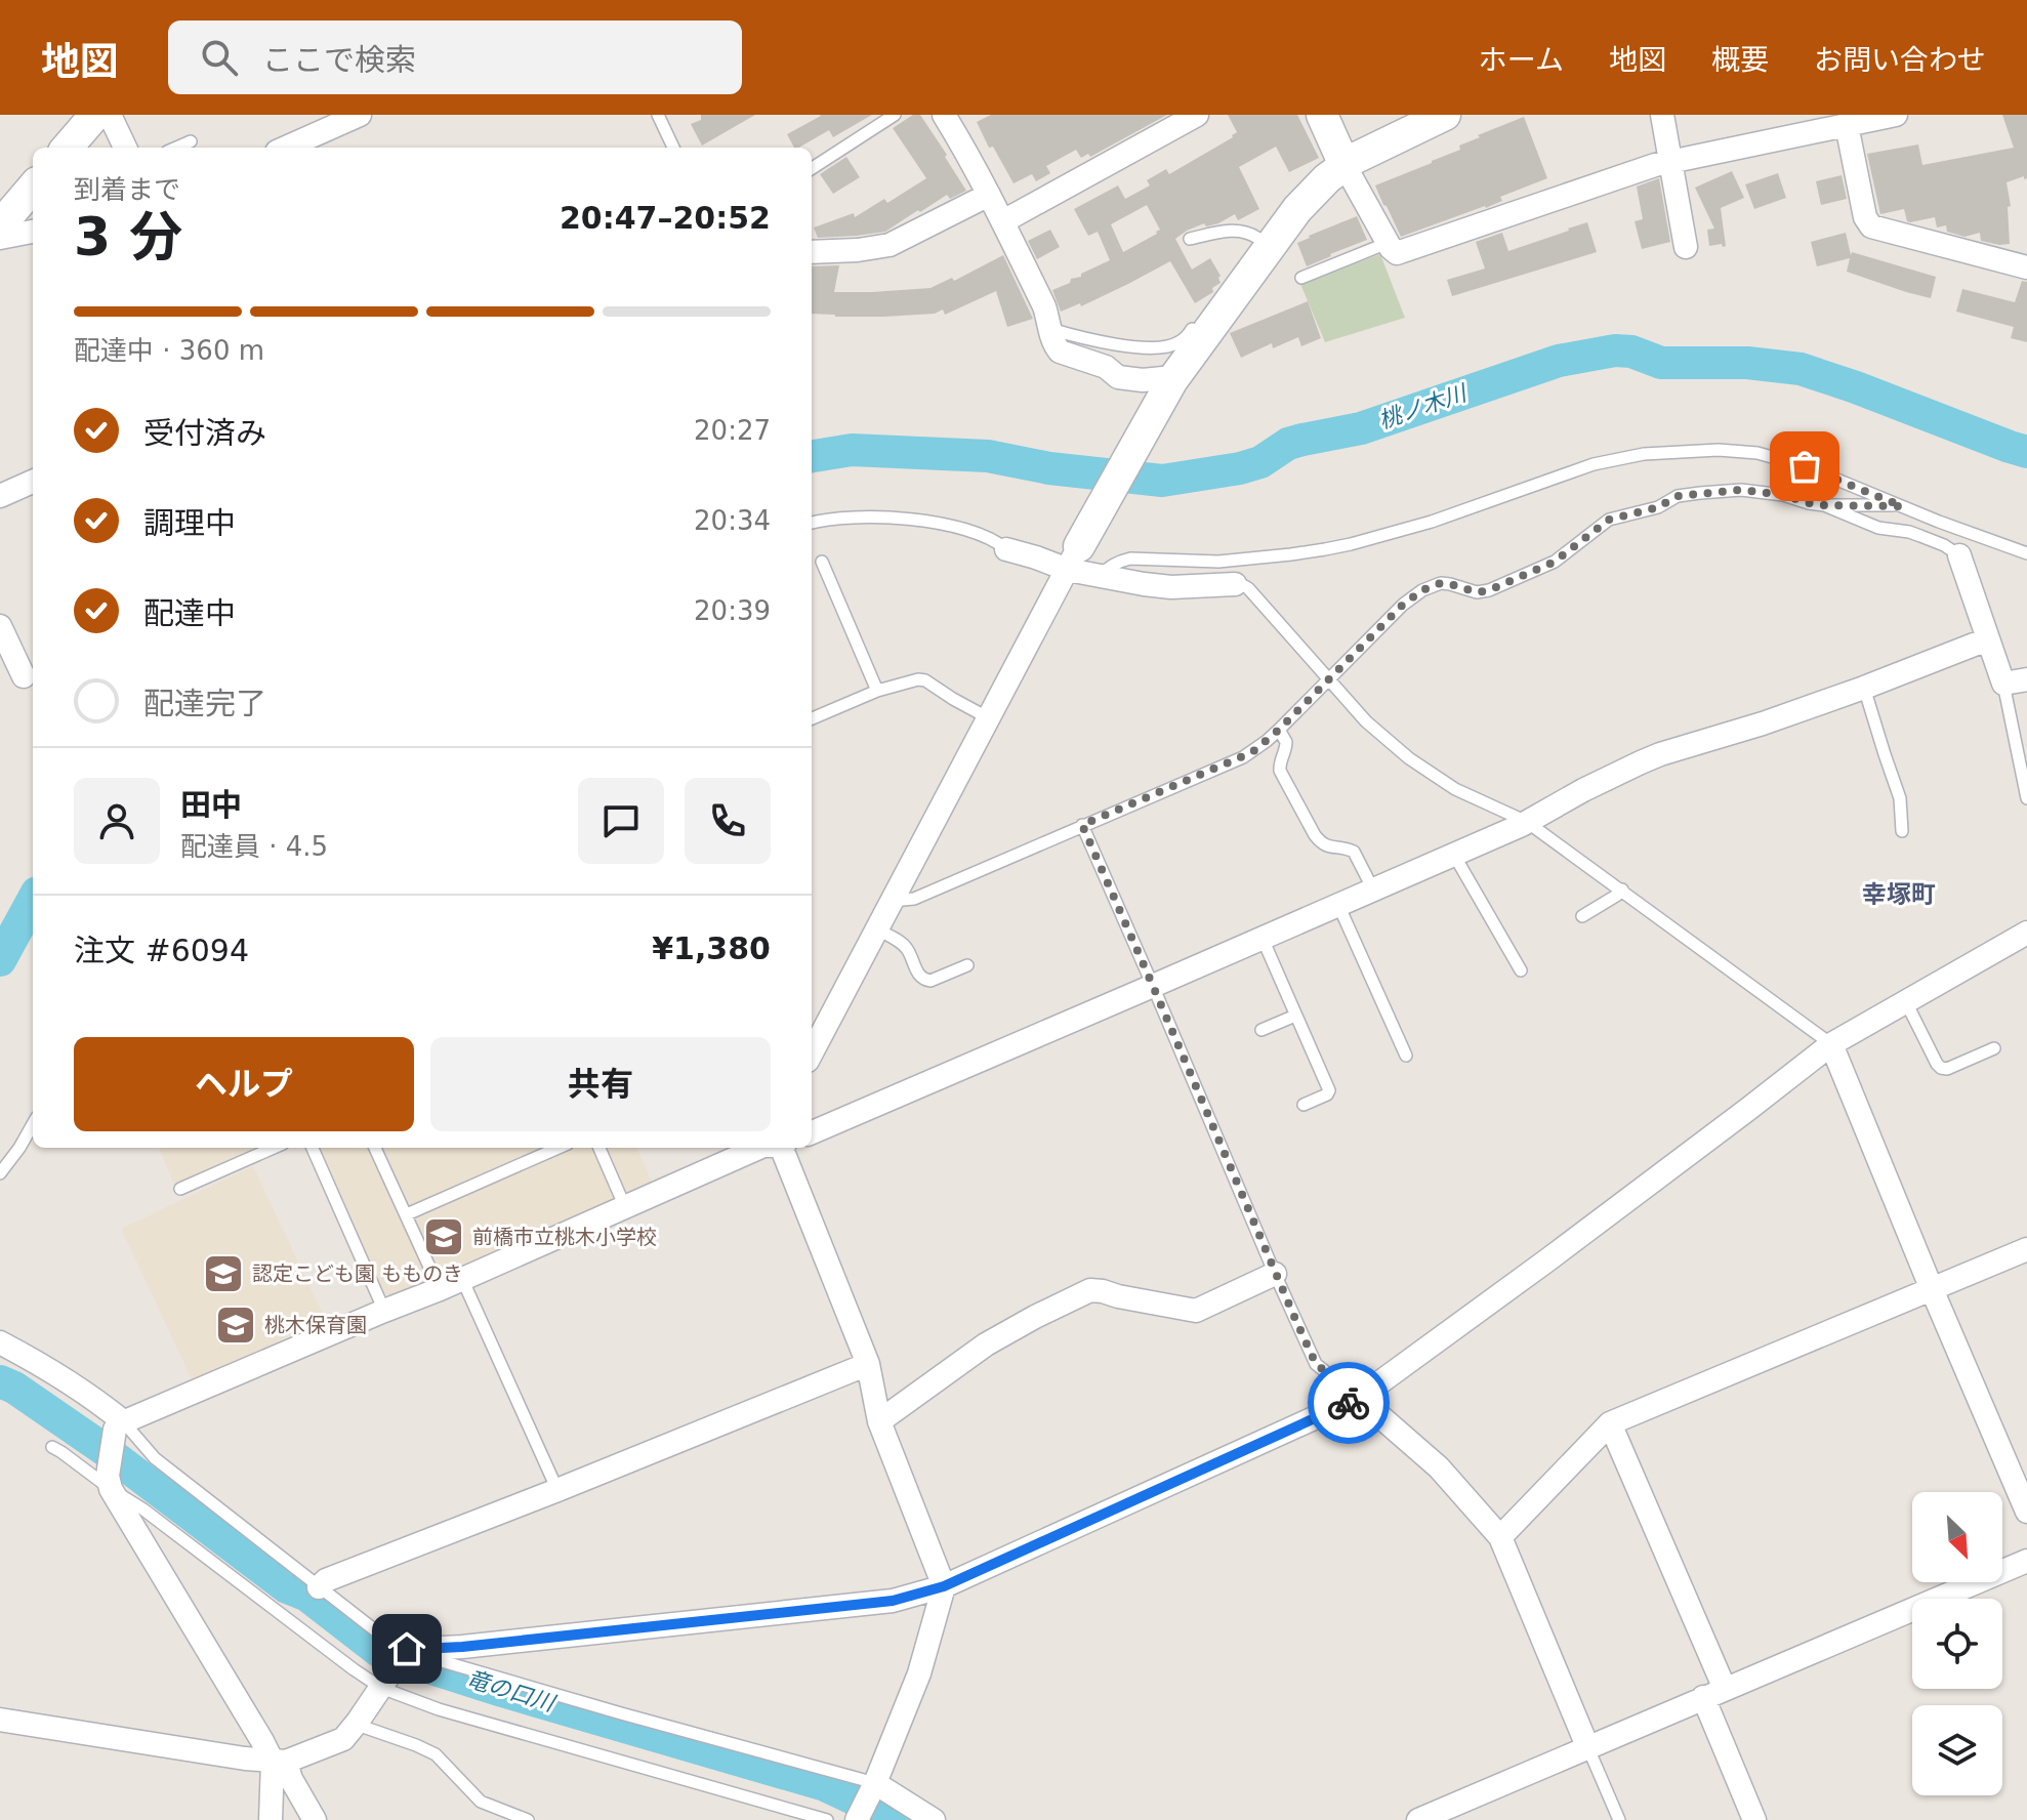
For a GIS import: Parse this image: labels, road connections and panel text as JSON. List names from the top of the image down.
{
  "districts": ["幸塚町"],
  "water": ["桃ノ木川", "竜の口川"],
  "places": {
    "school or university": ["前橋市立桃木小学校", "認定こども園 もものき", "桃木保育園"]
  },
  "north": "bottom right",
  "page": {
    "header": "地図",
    "search": "ここで検索",
    "nav": [
      "ホーム",
      "地図",
      "概要",
      "お問い合わせ"
    ],
    "heading": ["3 分", "到着まで", "20:47–20:52"],
    "panel": [
      "田中",
      "配達員 · 4.5",
      "注文 #6094",
      "¥1,380"
    ],
    "bar": "配達中 · 360 m",
    "list": [
      ["受付済み", "20:27"],
      ["調理中", "20:34"],
      ["配達中", "20:39"],
      "配達完了"
    ],
    "buttons": ["ヘルプ", "共有"]
  }
}
